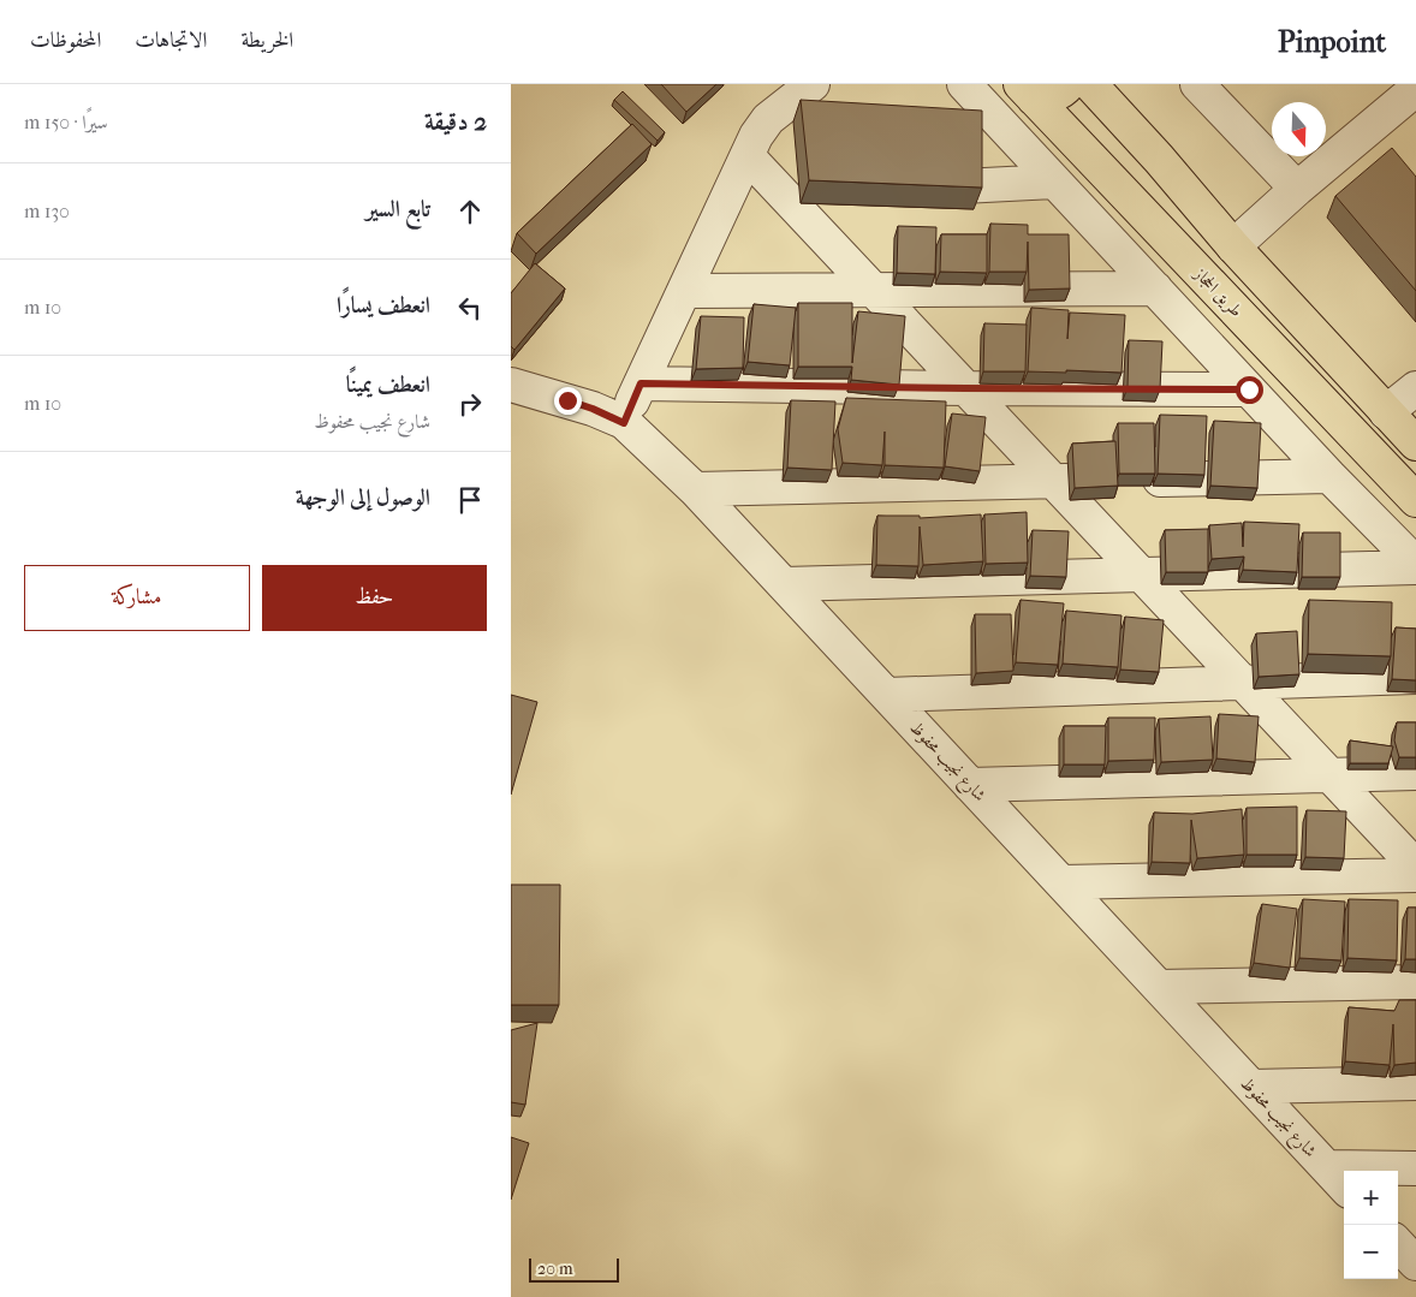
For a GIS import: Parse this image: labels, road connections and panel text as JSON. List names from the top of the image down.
{
  "streets": {
    "main road": ["طريق الحجاز"],
    "street": ["شارع نجيب محفوظ"]
  },
  "scale_bar": "20 m",
  "north": "bottom",
  "page": {
    "header": "Pinpoint",
    "nav": ["الخريطة", "الاتجاهات", "المحفوظات"],
    "heading": ["2 دقيقة", "سيرًا · 150 m"],
    "list": [
      ["تابع السير", "130 m"],
      ["انعطف يسارًا", "10 m"],
      ["انعطف يمينًا", "شارع نجيب محفوظ", "10 m"],
      "الوصول إلى الوجهة"
    ],
    "buttons": ["حفظ", "مشاركة"],
    "map_buttons": ["+", "−"],
    "scale": "20 m"
  }
}
